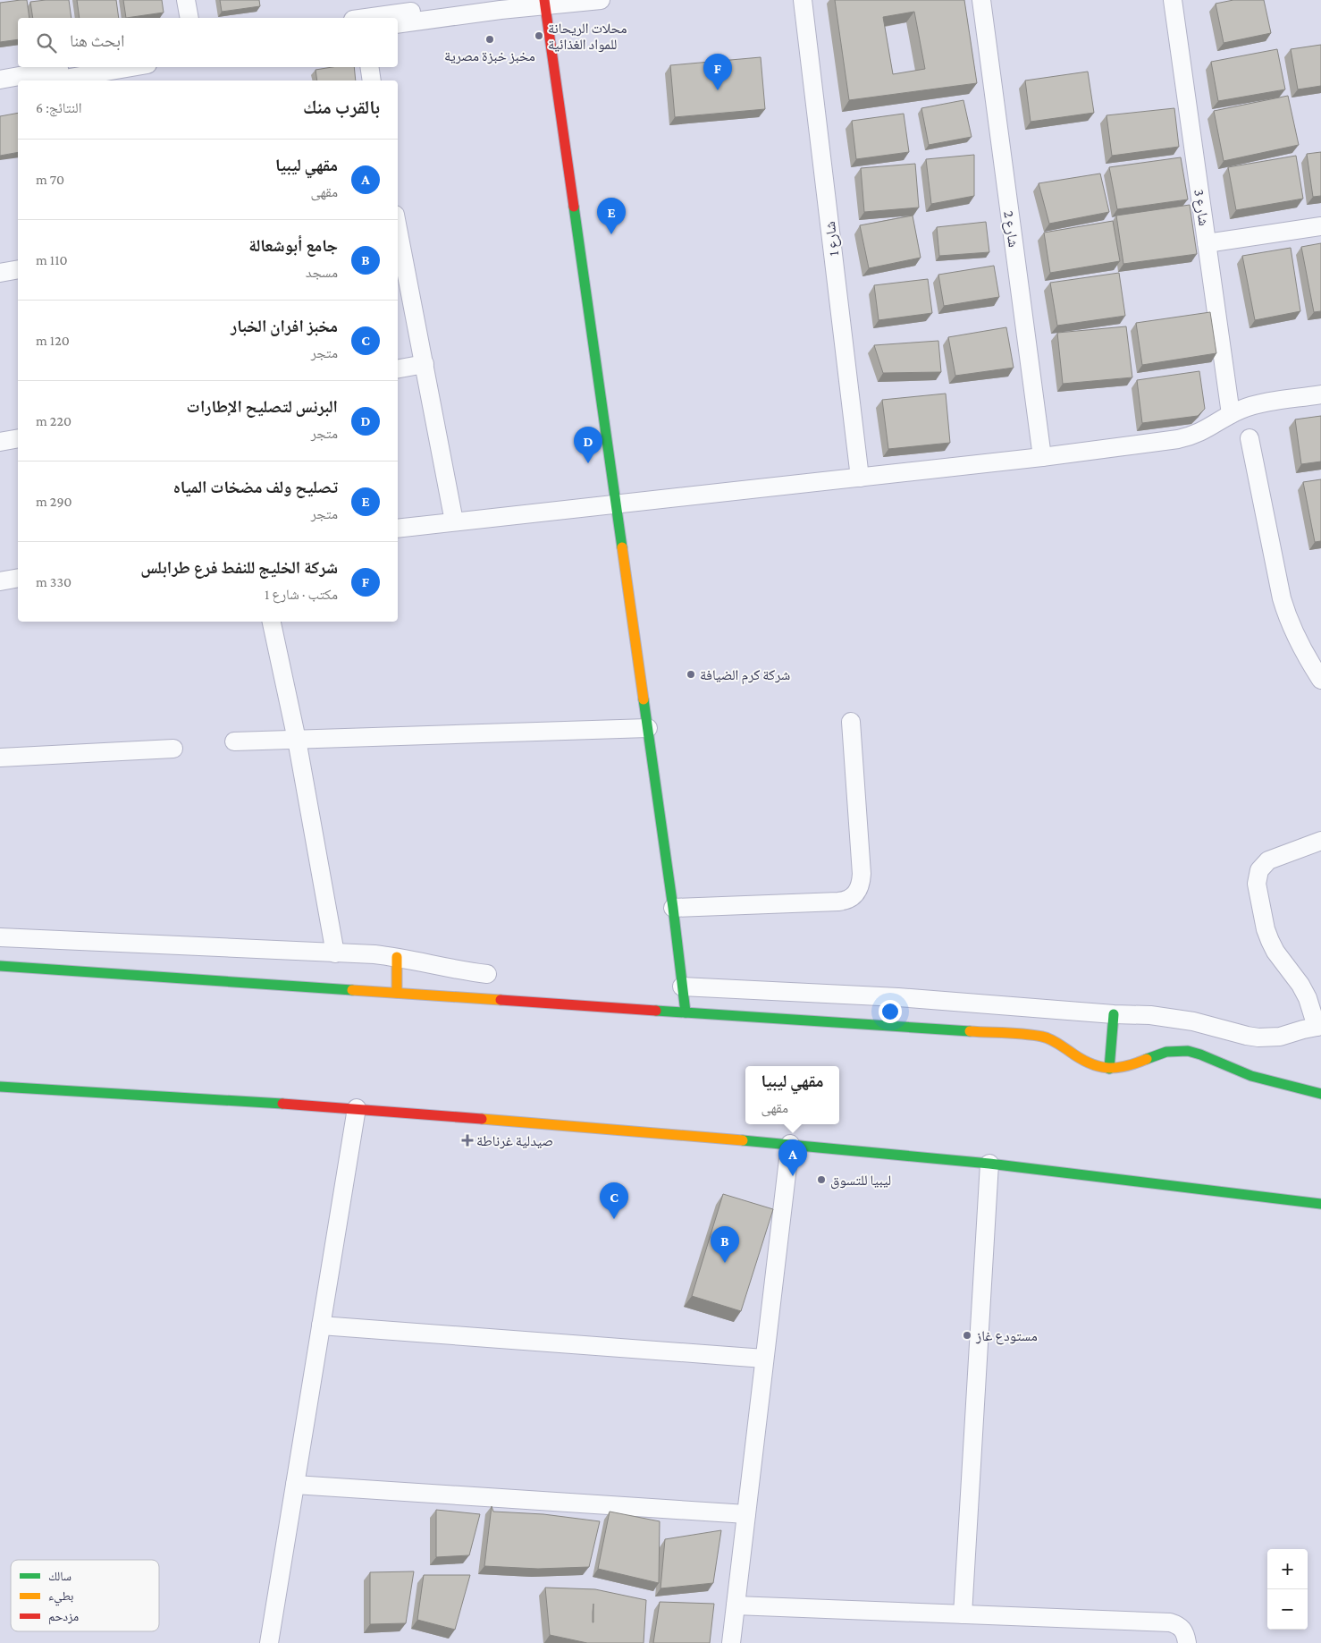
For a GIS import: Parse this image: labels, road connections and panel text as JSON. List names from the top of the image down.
{
  "streets": {
    "street": ["شارع 3", "شارع 2", "شارع 1"]
  },
  "places": {
    "other": [
      "محلات الريحانة للمواد الغذائية",
      "مخبز خبزة مصرية",
      "شركة كرم الضيافة",
      "ليبيا للتسوق",
      "مستودع غاز"
    ],
    "health": ["صيدلية غرناطة"]
  },
  "legend": ["سالك", "بطيء", "مزدحم"],
  "page": {
    "search": "ابحث هنا",
    "pins": [
      "F",
      "E",
      "D",
      "A",
      "C",
      "B"
    ],
    "heading": ["بالقرب منك", "النتائج: 6"],
    "list": [
      {
        "mark": "A",
        "name": "مقهي ليبيا",
        "note": "مقهى",
        "value": "70 m"
      },
      {
        "mark": "B",
        "name": "جامع أبوشعالة",
        "note": "مسجد",
        "value": "110 m"
      },
      {
        "mark": "C",
        "name": "مخبز افران الخبار",
        "note": "متجر",
        "value": "120 m"
      },
      {
        "mark": "D",
        "name": "البرنس لتصليح الإطارات",
        "note": "متجر",
        "value": "220 m"
      },
      {
        "mark": "E",
        "name": "تصليح ولف مضخات المياه",
        "note": "متجر",
        "value": "290 m"
      },
      {
        "mark": "F",
        "name": "شركة الخليج للنفط فرع طرابلس",
        "note": "مكتب · شارع 1",
        "value": "330 m"
      }
    ],
    "popup": ["مقهي ليبيا", "مقهى"],
    "map_buttons": ["+", "−"]
  }
}
